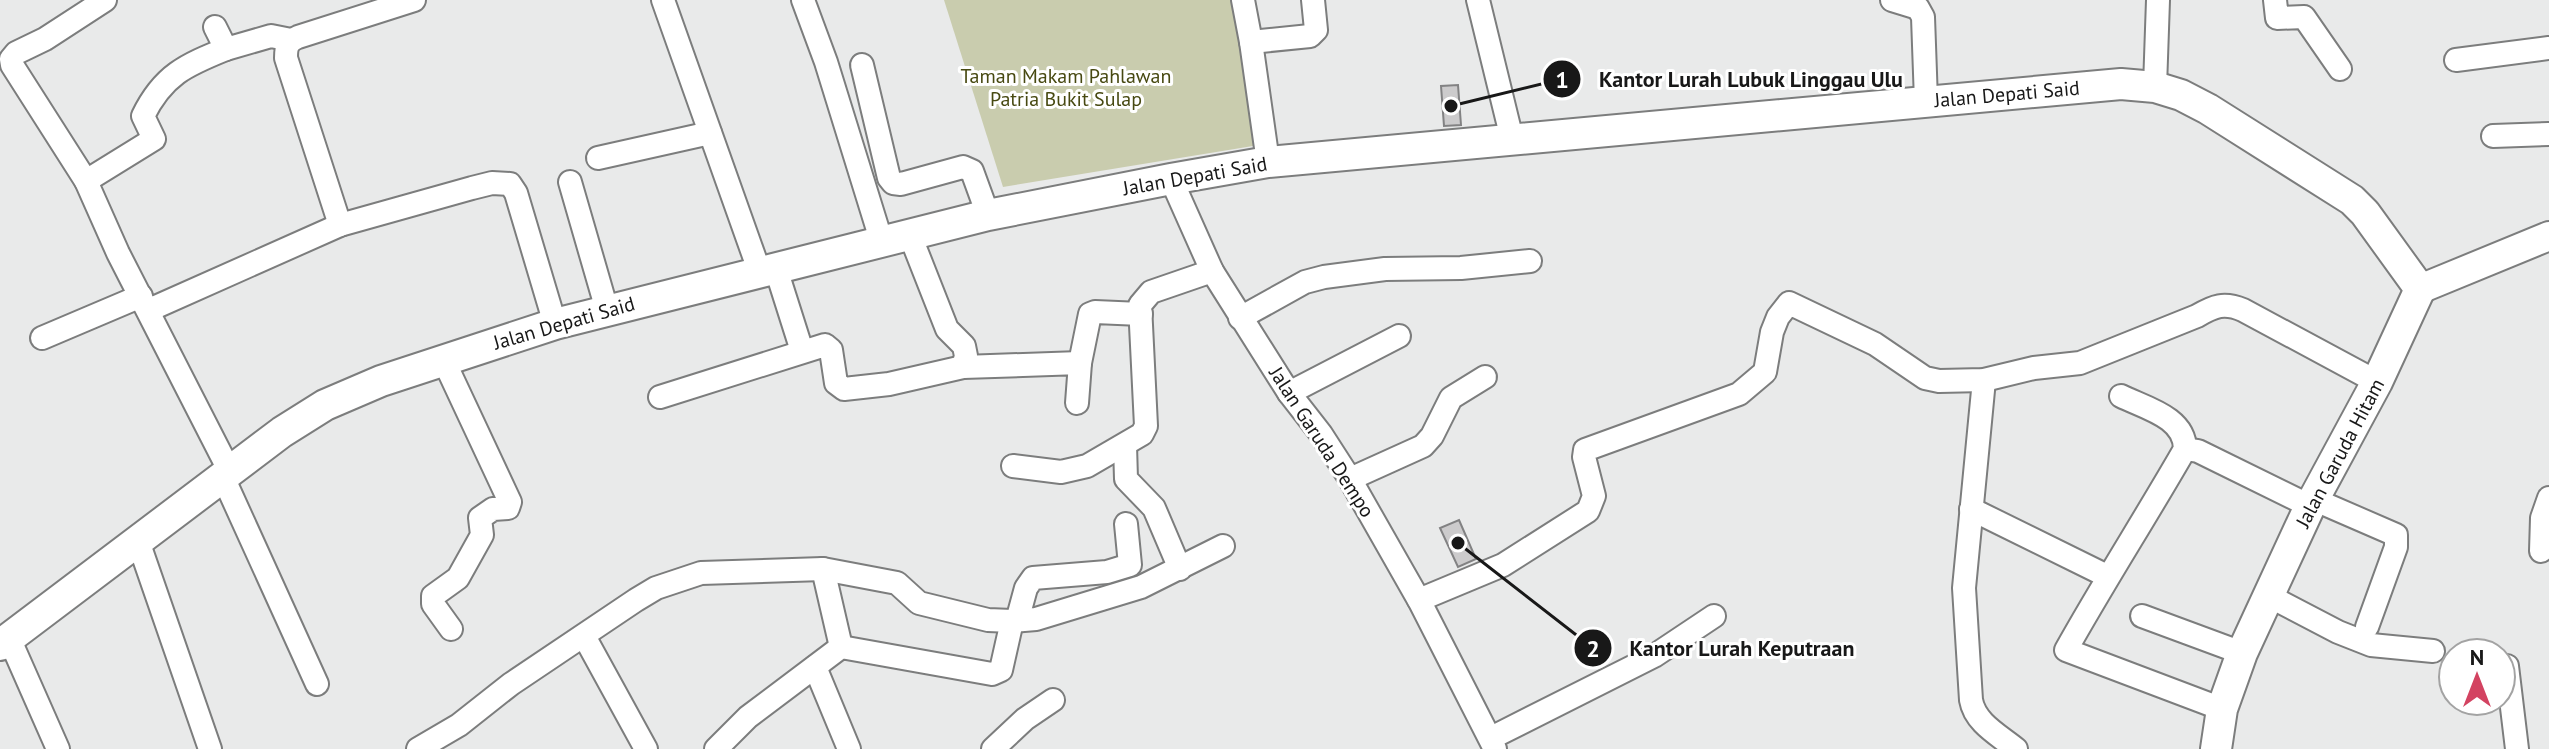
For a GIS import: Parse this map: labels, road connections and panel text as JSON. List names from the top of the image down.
{
  "streets": {
    "main road": ["Jalan Depati Said", "Jalan Garuda Hitam"],
    "street": ["Jalan Garuda Dempo"]
  },
  "crossings": [
    ["Jalan Depati Said", "Jalan Garuda Dempo"],
    ["Jalan Depati Said", "Jalan Garuda Hitam"]
  ],
  "parks": ["Taman Makam Pahlawan Patria Bukit Sulap"],
  "places": ["Kantor Lurah Lubuk Linggau Ulu", "Kantor Lurah Keputraan"],
  "north": "top"
}
